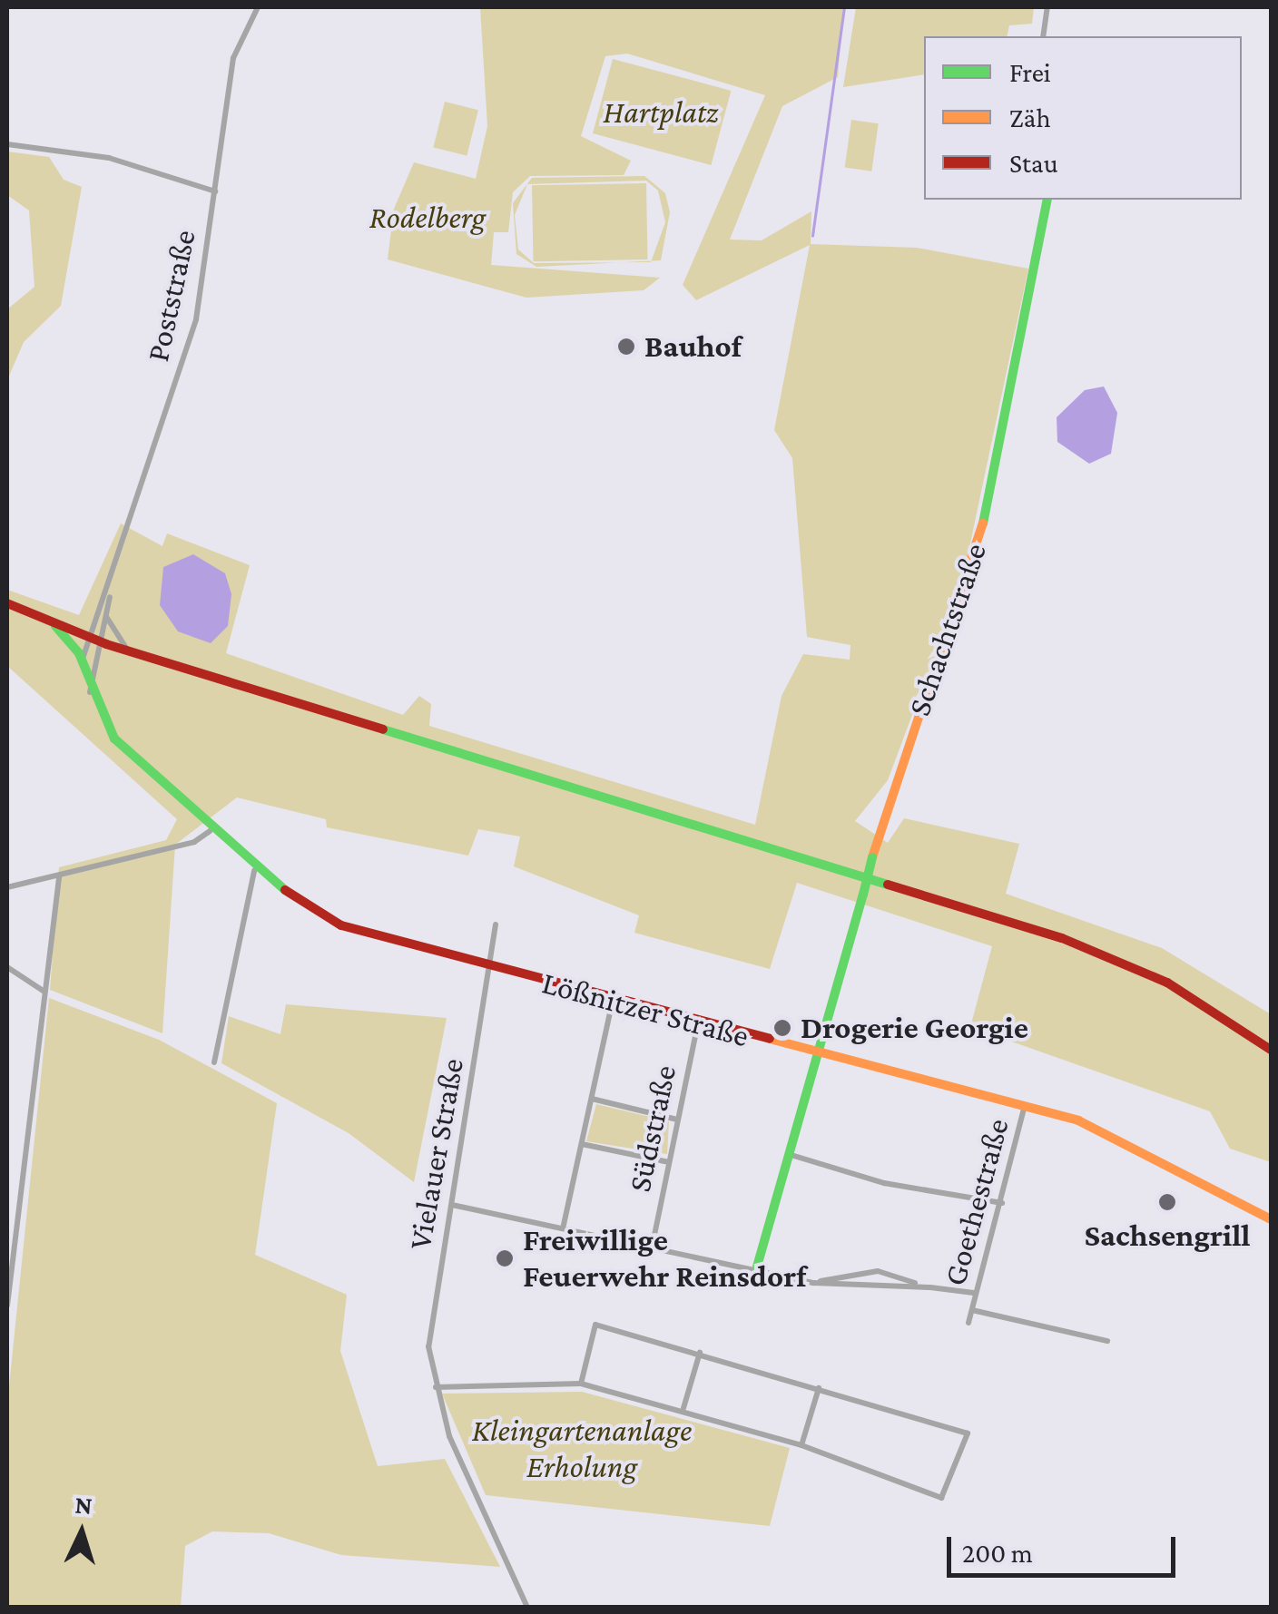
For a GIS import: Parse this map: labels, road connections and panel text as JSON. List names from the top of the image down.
{
  "streets": {
    "street": [
      "Poststraße",
      "Schachtstraße",
      "Lößnitzer Straße",
      "Südstraße",
      "Vielauer Straße",
      "Goethestraße"
    ]
  },
  "crossings": [
    ["Poststraße", "Lößnitzer Straße"],
    ["Schachtstraße", "Lößnitzer Straße"],
    ["Lößnitzer Straße", "Südstraße"],
    ["Lößnitzer Straße", "Vielauer Straße"],
    ["Lößnitzer Straße", "Goethestraße"]
  ],
  "parks": ["Hartplatz", "Rodelberg", "Kleingartenanlage Erholung"],
  "places": [
    "Bauhof",
    "Drogerie Georgie",
    "Sachsengrill",
    "Freiwillige Feuerwehr Reinsdorf"
  ],
  "legend": ["Frei", "Zäh", "Stau"],
  "scale_bar": "200 m",
  "north": "top"
}
